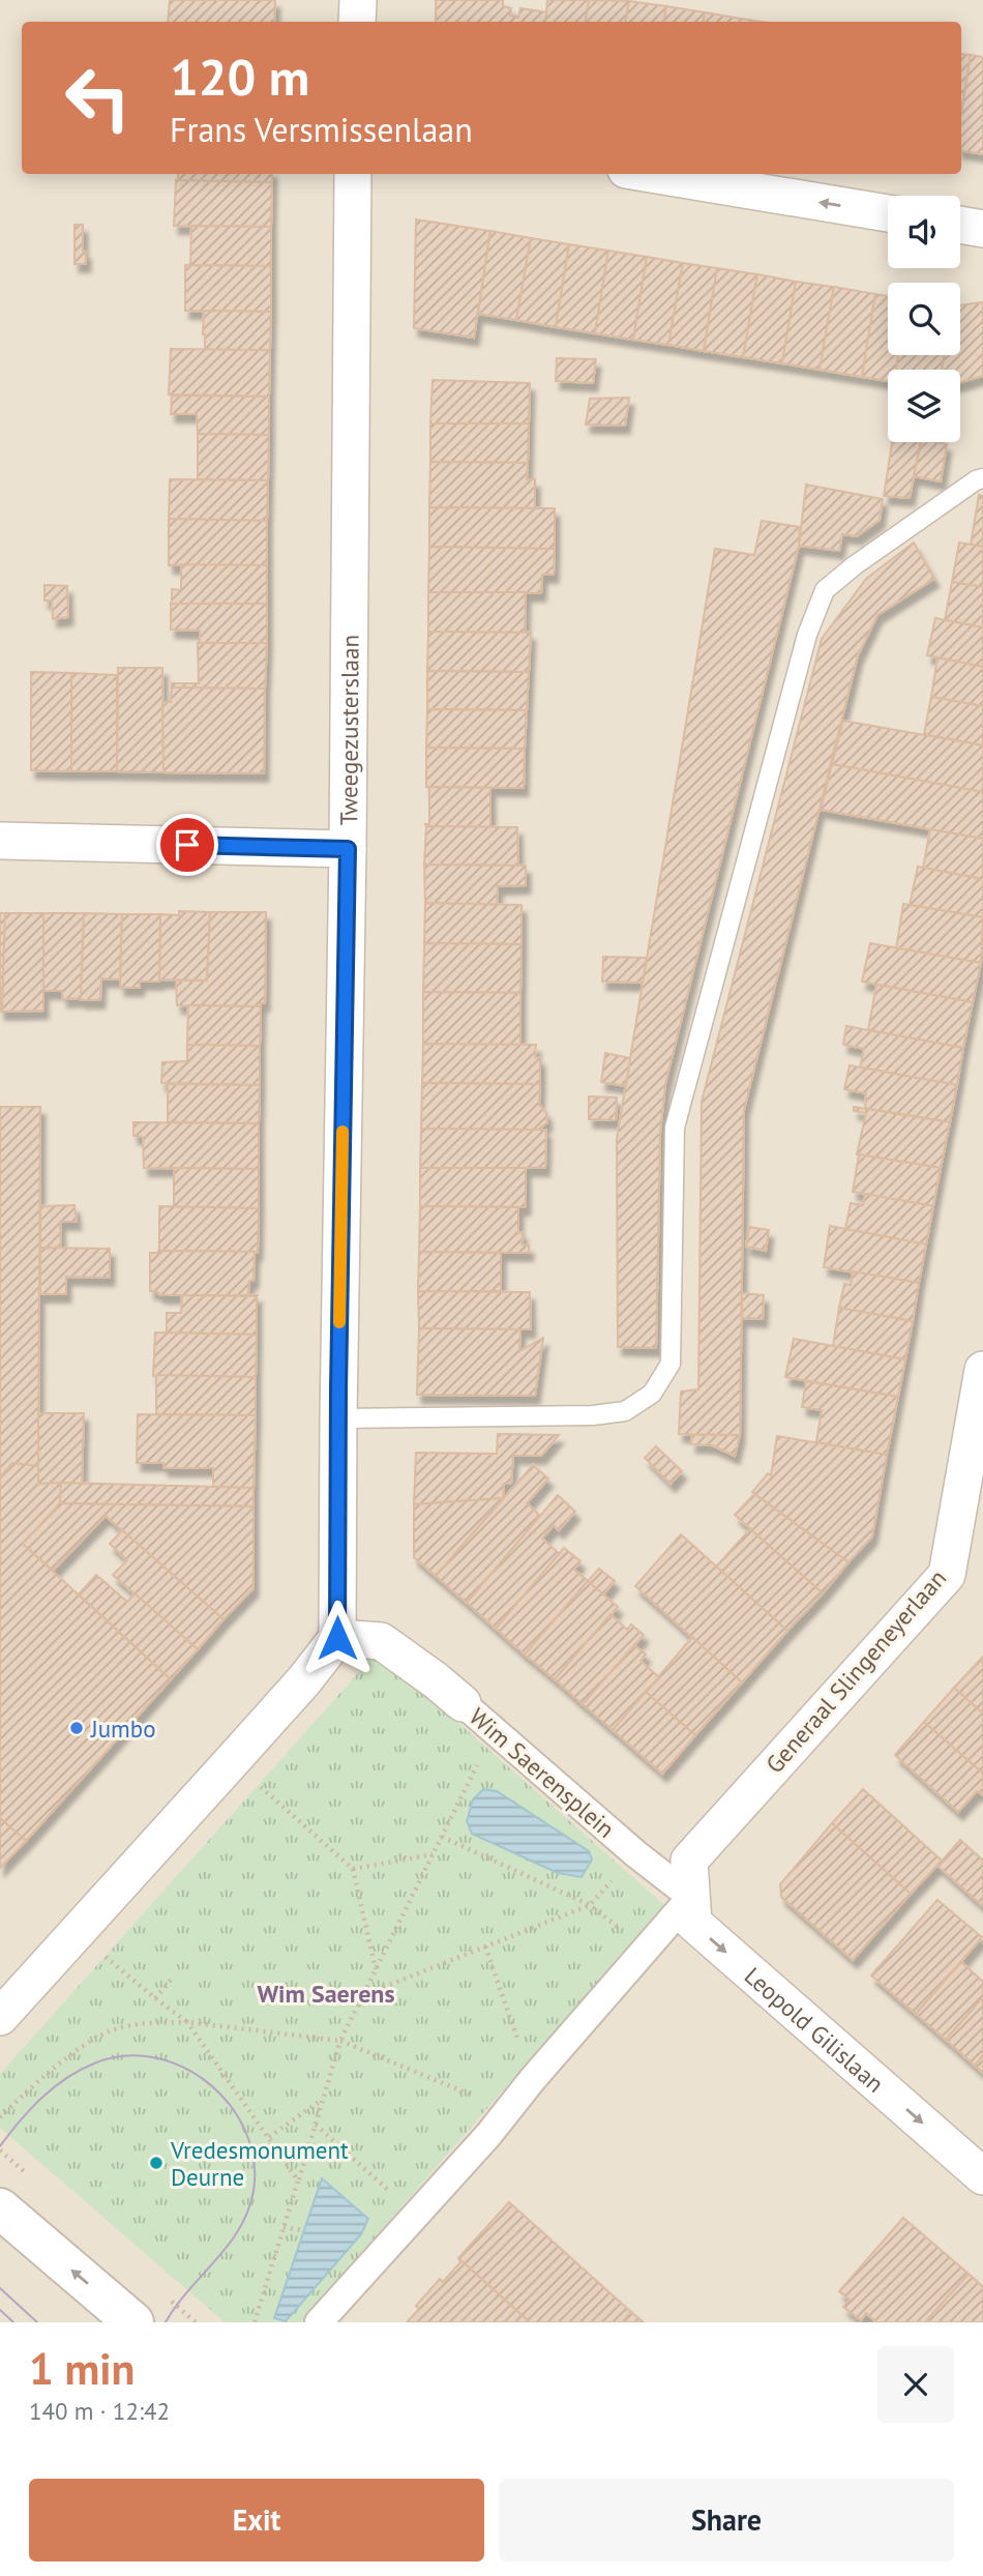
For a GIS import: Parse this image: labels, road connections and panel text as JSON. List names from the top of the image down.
{
  "streets": {
    "street": [
      "Tweegezusterslaan",
      "Generaal Slingeneyerlaan",
      "Wim Saerensplein",
      "Leopold Gilislaan"
    ]
  },
  "crossings": [
    ["Tweegezusterslaan", "Wim Saerensplein"],
    ["Generaal Slingeneyerlaan", "Leopold Gilislaan"],
    ["Wim Saerensplein", "Leopold Gilislaan"]
  ],
  "one_way": ["Leopold Gilislaan"],
  "districts": ["Wim Saerens"],
  "places": ["Jumbo", "Vredesmonument Deurne"],
  "page": {
    "turn": ["120 m", "Frans Versmissenlaan"],
    "heading": ["1 min", "140 m · 12:42"],
    "buttons": ["Exit", "Share"]
  }
}
